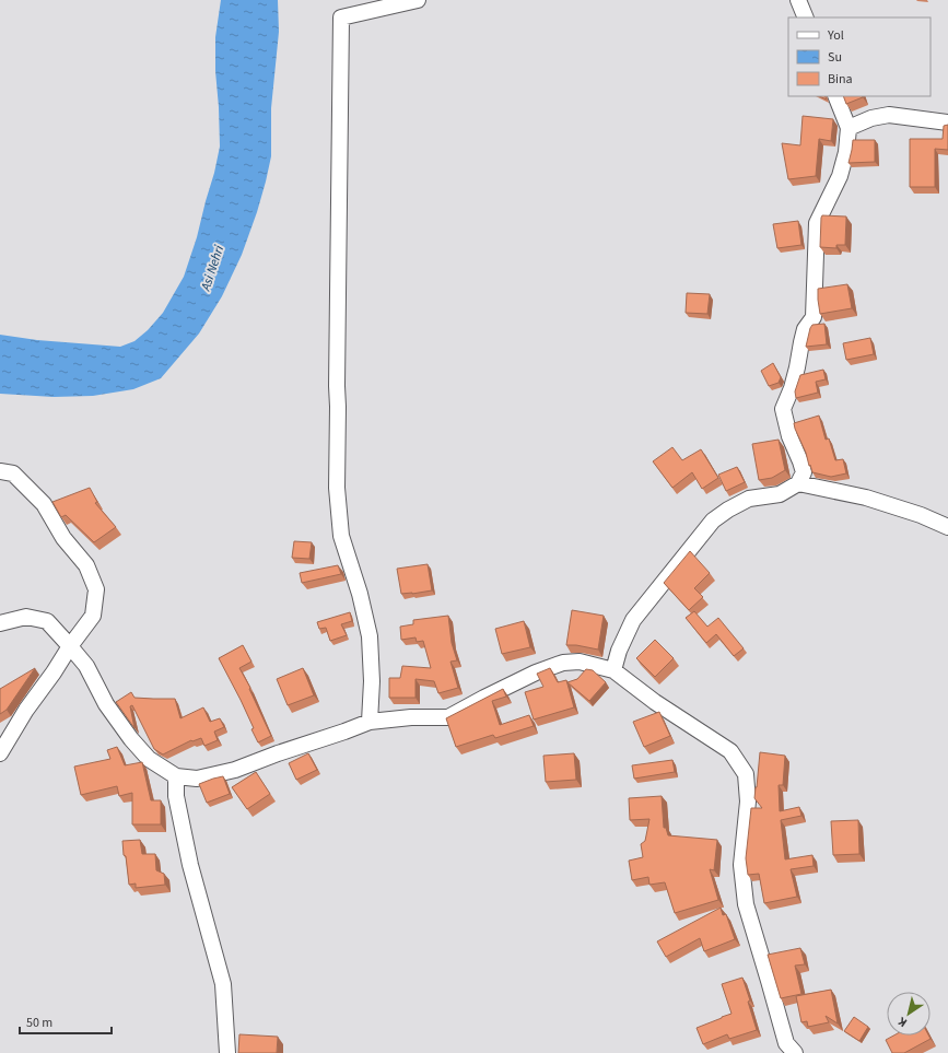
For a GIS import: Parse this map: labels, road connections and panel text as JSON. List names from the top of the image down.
{
  "water": ["Asi Nehri"],
  "legend": ["Yol", "Su", "Bina"],
  "scale_bar": "50 m",
  "north": "bottom left"
}
